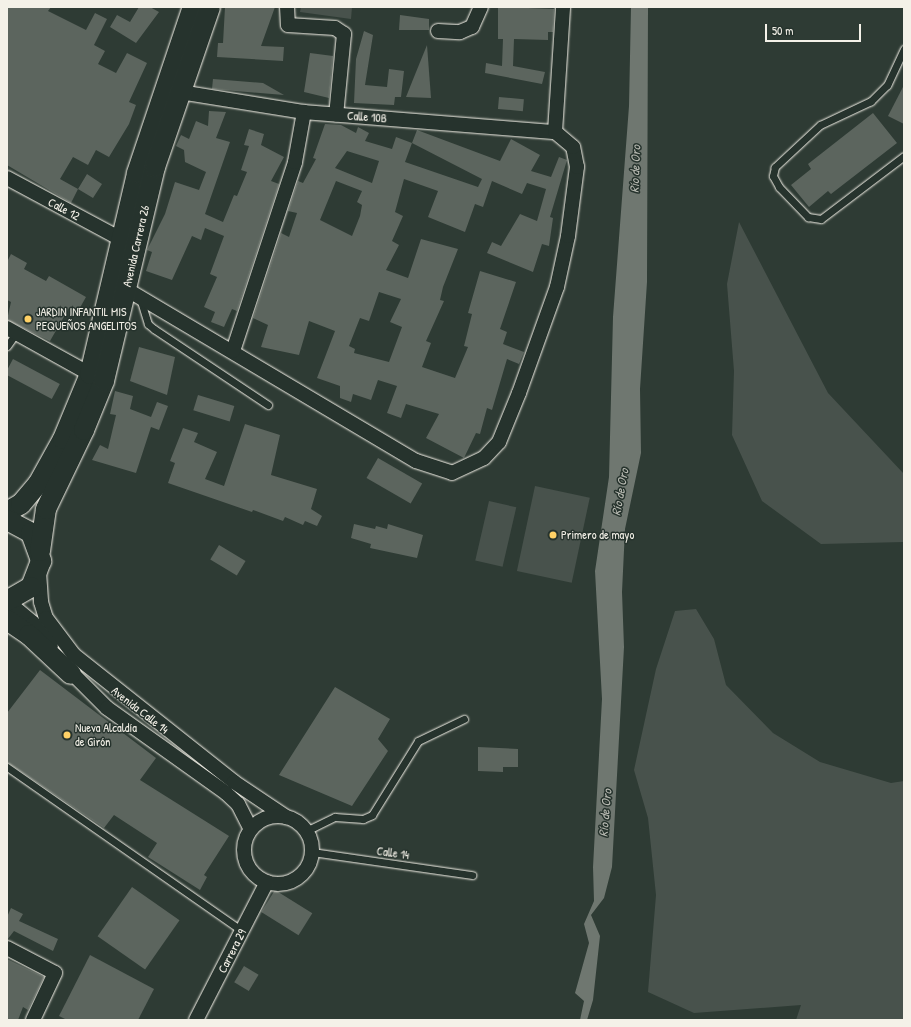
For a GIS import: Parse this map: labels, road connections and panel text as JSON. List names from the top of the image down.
{
  "streets": {
    "main road": ["Avenida Carrera 26"],
    "street": [
      "Calle 10B",
      "Calle 12",
      "Avenida Calle 14",
      "Carrera 29"
    ],
    "lane": ["Calle 14"]
  },
  "crossings": [
    ["Calle 10B", "Avenida Carrera 26"],
    ["Calle 12", "Avenida Carrera 26"],
    ["Avenida Carrera 26", "Avenida Calle 14"],
    ["Avenida Calle 14", "Calle 14"],
    ["Avenida Calle 14", "Carrera 29"],
    ["Calle 14", "Carrera 29"]
  ],
  "water": ["Río de Oro"],
  "places": ["JARDIN INFANTIL MIS PEQUEÑOS ANGELITOS", "Primero de mayo", "Nueva Alcaldía de Girón"],
  "scale_bar": "50 m"
}
